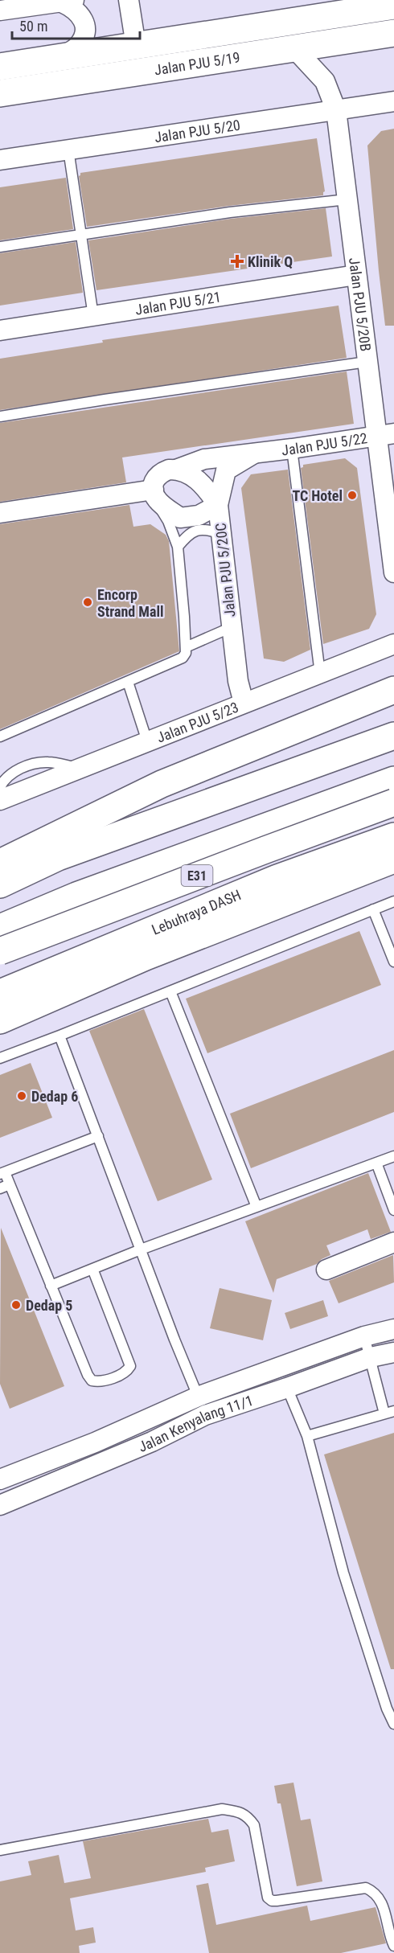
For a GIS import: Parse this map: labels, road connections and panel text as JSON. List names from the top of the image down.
{
  "streets": {
    "main road": ["Jalan PJU 5/19", "E31", "Lebuhraya DASH"],
    "street": [
      "Jalan PJU 5/20",
      "Jalan PJU 5/21",
      "Jalan PJU 5/20B",
      "Jalan PJU 5/22",
      "Jalan PJU 5/20C",
      "Jalan PJU 5/23",
      "Jalan Kenyalang 11/1"
    ]
  },
  "crossings": [
    ["Jalan PJU 5/19", "Jalan PJU 5/20B"],
    ["Jalan PJU 5/20", "Jalan PJU 5/20B"],
    ["Jalan PJU 5/21", "Jalan PJU 5/20B"],
    ["Jalan PJU 5/20B", "Jalan PJU 5/22"],
    ["Jalan PJU 5/22", "Jalan PJU 5/20C"],
    ["Jalan PJU 5/20C", "Jalan PJU 5/23"]
  ],
  "places": {
    "health": ["Klinik Q"],
    "other": [
      "TC Hotel",
      "Encorp Strand Mall",
      "Dedap 6",
      "Dedap 5"
    ]
  },
  "scale_bar": "50 m"
}
